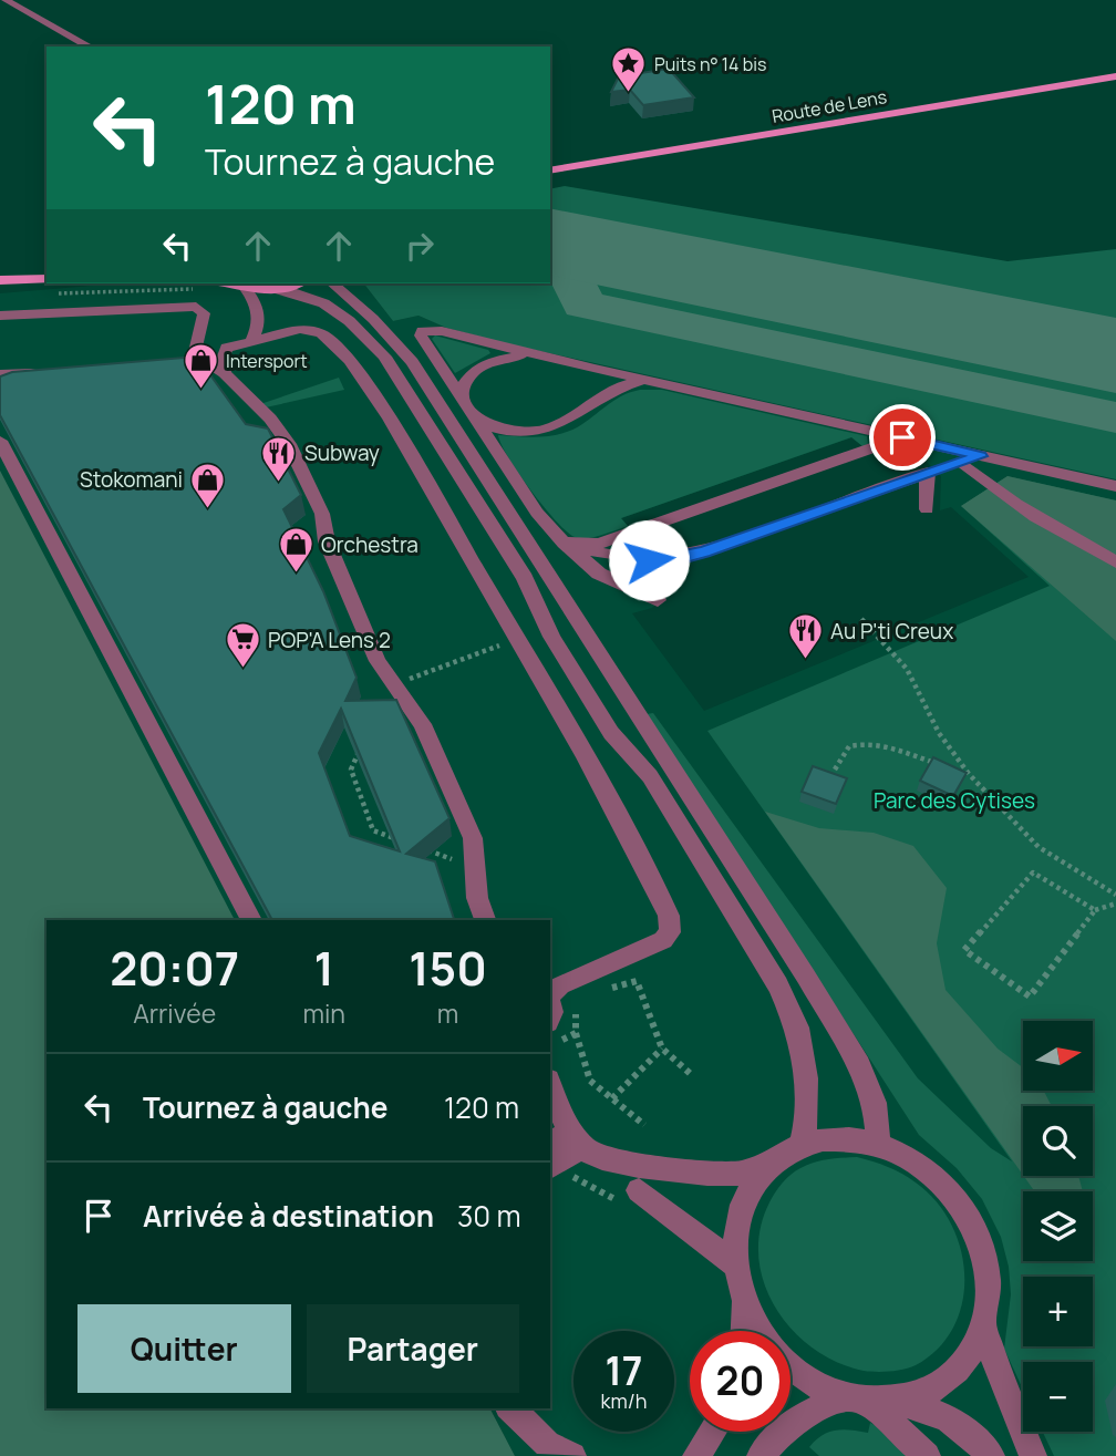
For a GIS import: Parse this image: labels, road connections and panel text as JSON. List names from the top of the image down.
{
  "streets": {
    "main road": ["Route de Lens"]
  },
  "parks": ["Parc des Cytises"],
  "places": {
    "place": ["Puits n° 14 bis"],
    "shop": ["Intersport", "Stokomani", "Orchestra"],
    "restaurant": ["Subway", "Au P'ti Creux"],
    "supermarket": ["POP'A Lens 2"]
  },
  "north": "right",
  "page": {
    "turn": ["120 m", "Tournez à gauche"],
    "eta": [
      "20:07",
      "Arrivée",
      "1",
      "min",
      "150",
      "m"
    ],
    "map_buttons": ["+", "−"],
    "list": [
      {
        "name": "Tournez à gauche",
        "value": "120 m"
      },
      {
        "name": "Arrivée à destination",
        "value": "30 m"
      }
    ],
    "buttons": ["Quitter", "Partager"],
    "speed": "17 km/h",
    "limit": "20"
  }
}
